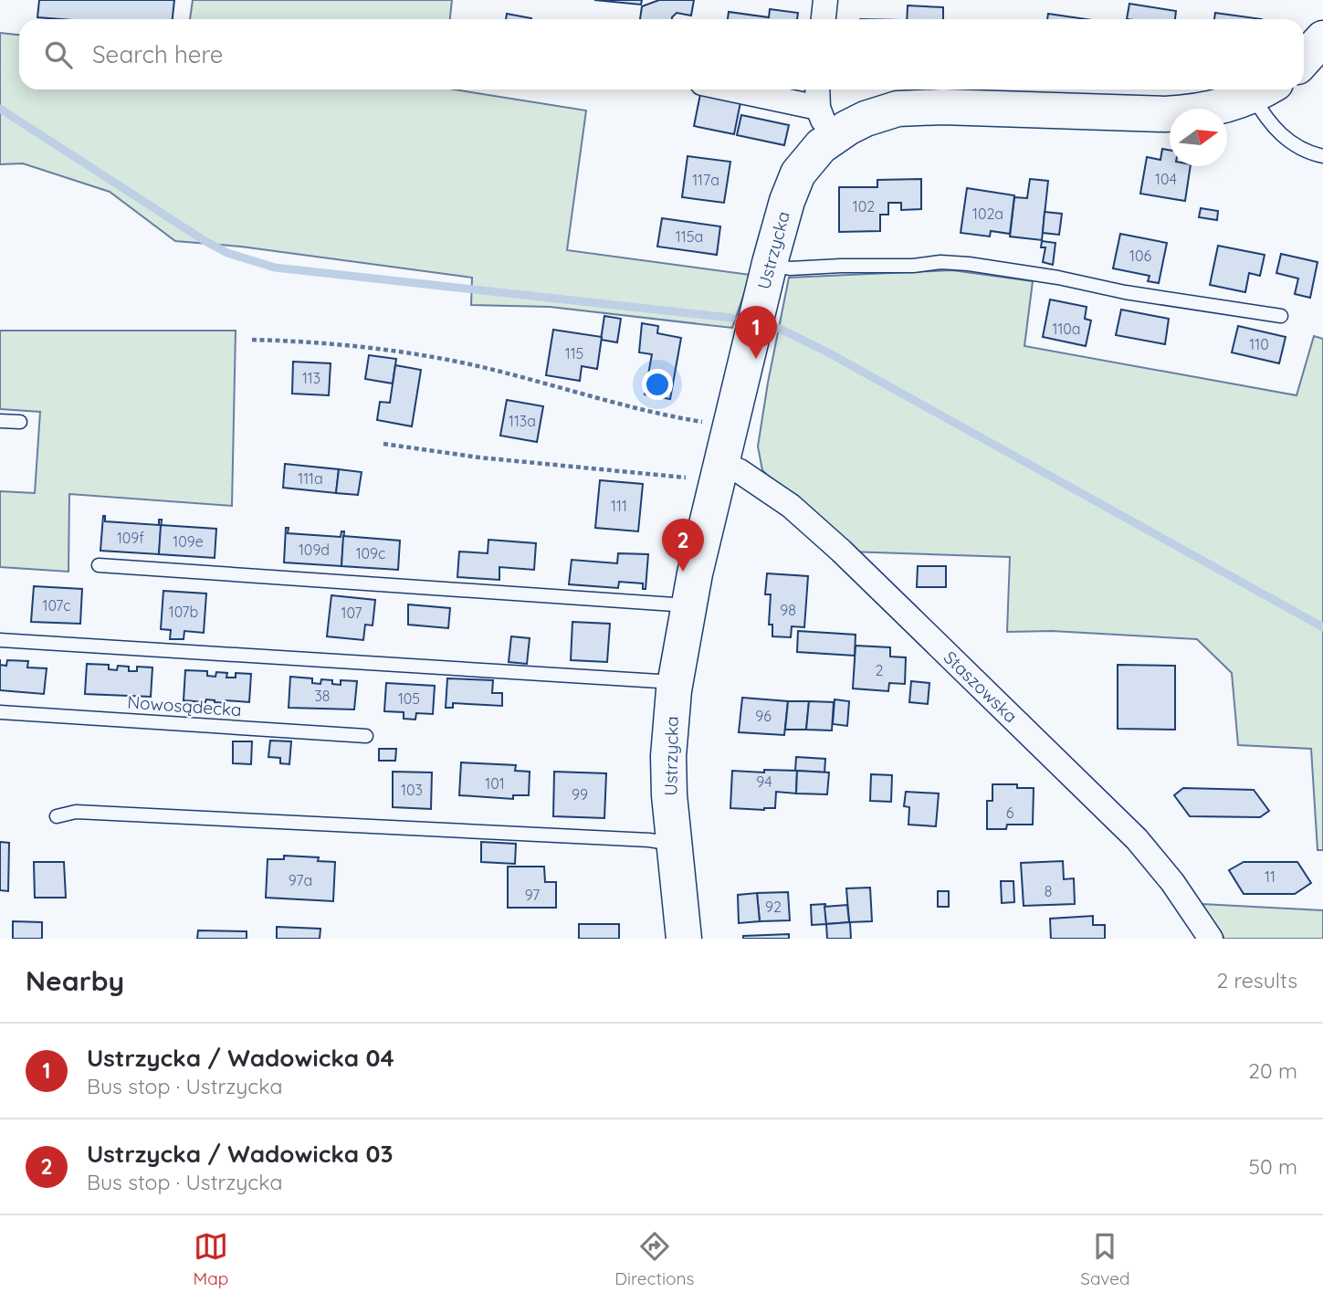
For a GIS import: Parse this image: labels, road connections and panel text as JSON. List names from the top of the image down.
{
  "streets": {
    "street": ["Ustrzycka", "Staszowska"],
    "lane": ["Nowosądecka"]
  },
  "crossings": [
    ["Ustrzycka", "Staszowska"]
  ],
  "house_numbers": [
    "104",
    "117a",
    "102",
    "102a",
    "115a",
    "106",
    "110a",
    "110",
    "115",
    "113",
    "113a",
    "111a",
    "111",
    "109f",
    "109e",
    "109d",
    "109c",
    "107c",
    "98",
    "107b",
    "107",
    "2",
    "38",
    "105",
    "96",
    "94",
    "101",
    "103",
    "99",
    "6",
    "11",
    "97a",
    "8",
    "97",
    "92"
  ],
  "north": "right",
  "page": {
    "search": "Search here",
    "pins": ["1", "2"],
    "heading": ["Nearby", "2 results"],
    "list": [
      {
        "mark": "1",
        "name": "Ustrzycka / Wadowicka 04",
        "note": "Bus stop · Ustrzycka",
        "value": "20 m"
      },
      {
        "mark": "2",
        "name": "Ustrzycka / Wadowicka 03",
        "note": "Bus stop · Ustrzycka",
        "value": "50 m"
      }
    ],
    "nav": ["Map", "Directions", "Saved"]
  }
}
